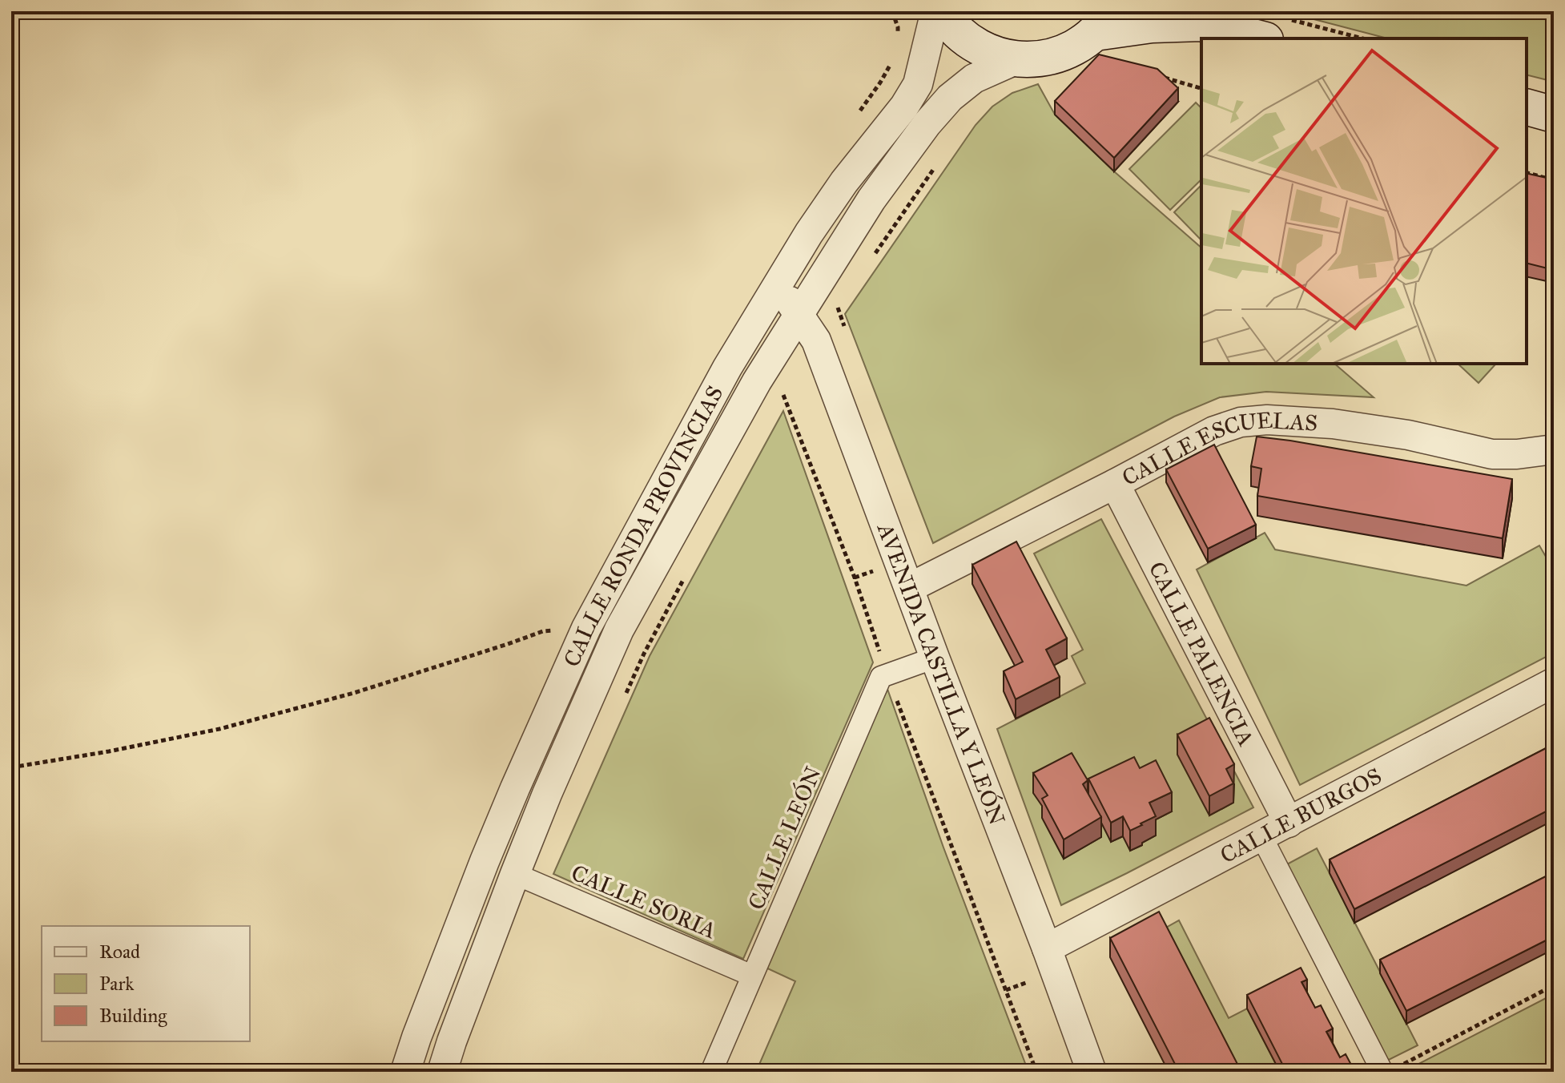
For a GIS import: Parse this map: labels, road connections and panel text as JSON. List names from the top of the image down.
{
  "streets": {
    "street": [
      "CALLE ESCUELAS",
      "CALLE RONDA PROVINCIAS",
      "CALLE PALENCIA",
      "AVENIDA CASTILLA Y LEÓN",
      "CALLE BURGOS",
      "CALLE LEÓN",
      "CALLE SORIA"
    ]
  },
  "crossings": [
    ["CALLE ESCUELAS", "CALLE PALENCIA"],
    ["CALLE ESCUELAS", "AVENIDA CASTILLA Y LEÓN"],
    ["CALLE RONDA PROVINCIAS", "AVENIDA CASTILLA Y LEÓN"],
    ["CALLE RONDA PROVINCIAS", "CALLE SORIA"],
    ["CALLE PALENCIA", "CALLE BURGOS"],
    ["AVENIDA CASTILLA Y LEÓN", "CALLE BURGOS"],
    ["CALLE LEÓN", "CALLE SORIA"]
  ],
  "legend": ["Road", "Park", "Building"]
}
